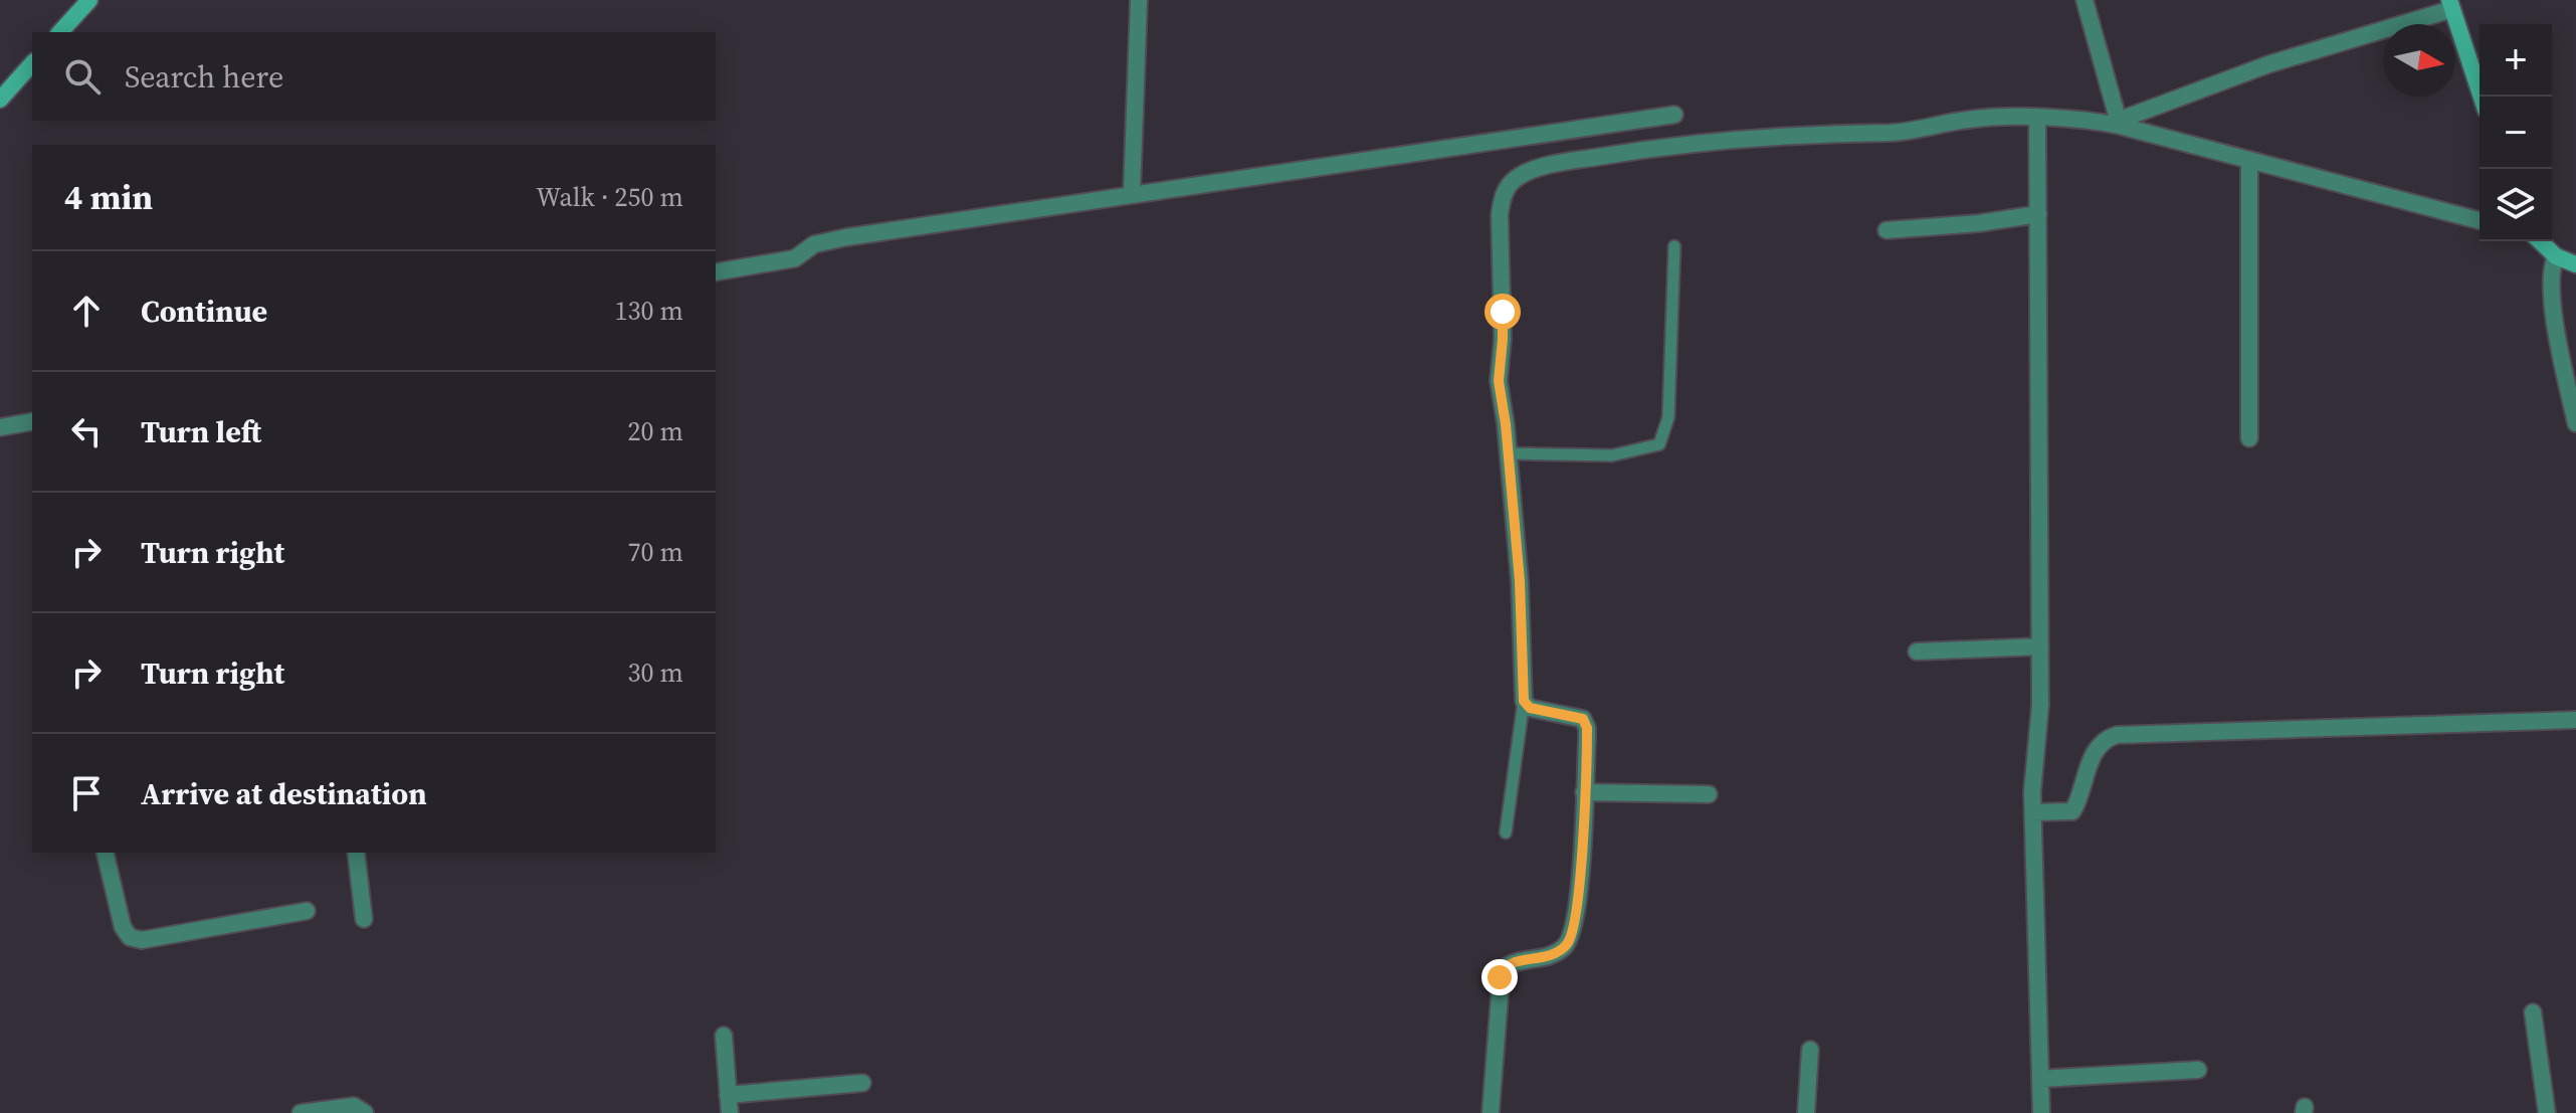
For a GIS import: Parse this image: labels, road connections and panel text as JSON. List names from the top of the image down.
{
  "north": "right",
  "page": {
    "map_buttons": ["+", "−"],
    "search": "Search here",
    "heading": ["4 min", "Walk · 250 m"],
    "list": [
      ["Continue", "130 m"],
      ["Turn left", "20 m"],
      ["Turn right", "70 m"],
      ["Turn right", "30 m"],
      "Arrive at destination"
    ]
  }
}
